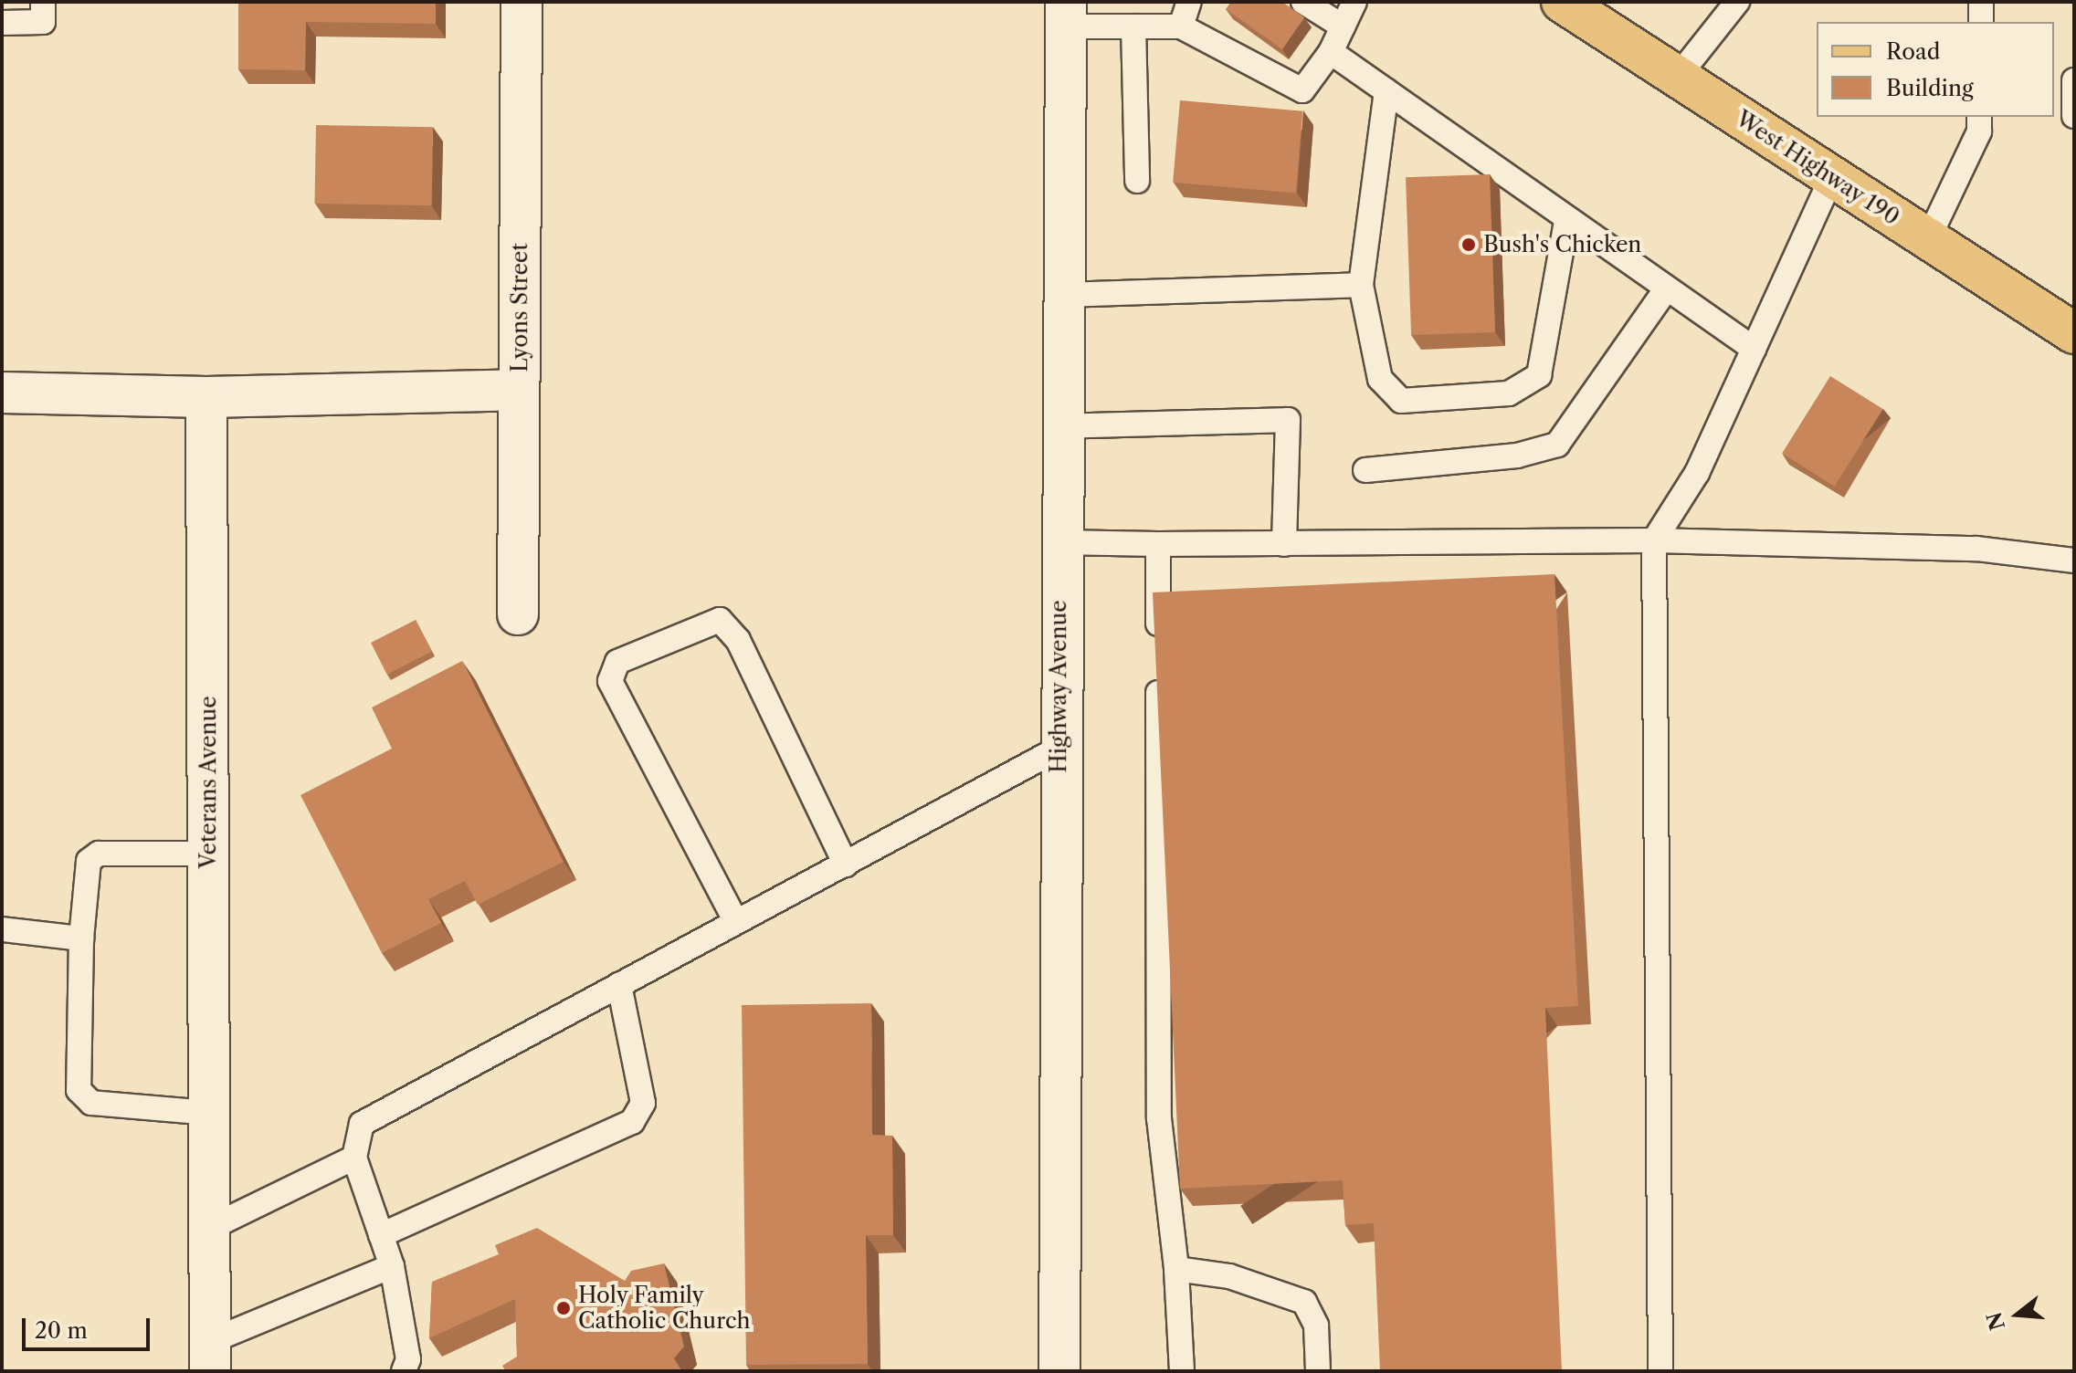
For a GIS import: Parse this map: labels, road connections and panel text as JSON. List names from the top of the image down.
{
  "streets": {
    "main road": ["West Highway 190"],
    "street": ["Lyons Street", "Highway Avenue", "Veterans Avenue"]
  },
  "places": ["Bush's Chicken", "Holy Family Catholic Church"],
  "legend": ["Road", "Building"],
  "scale_bar": "20 m",
  "north": "left"
}
